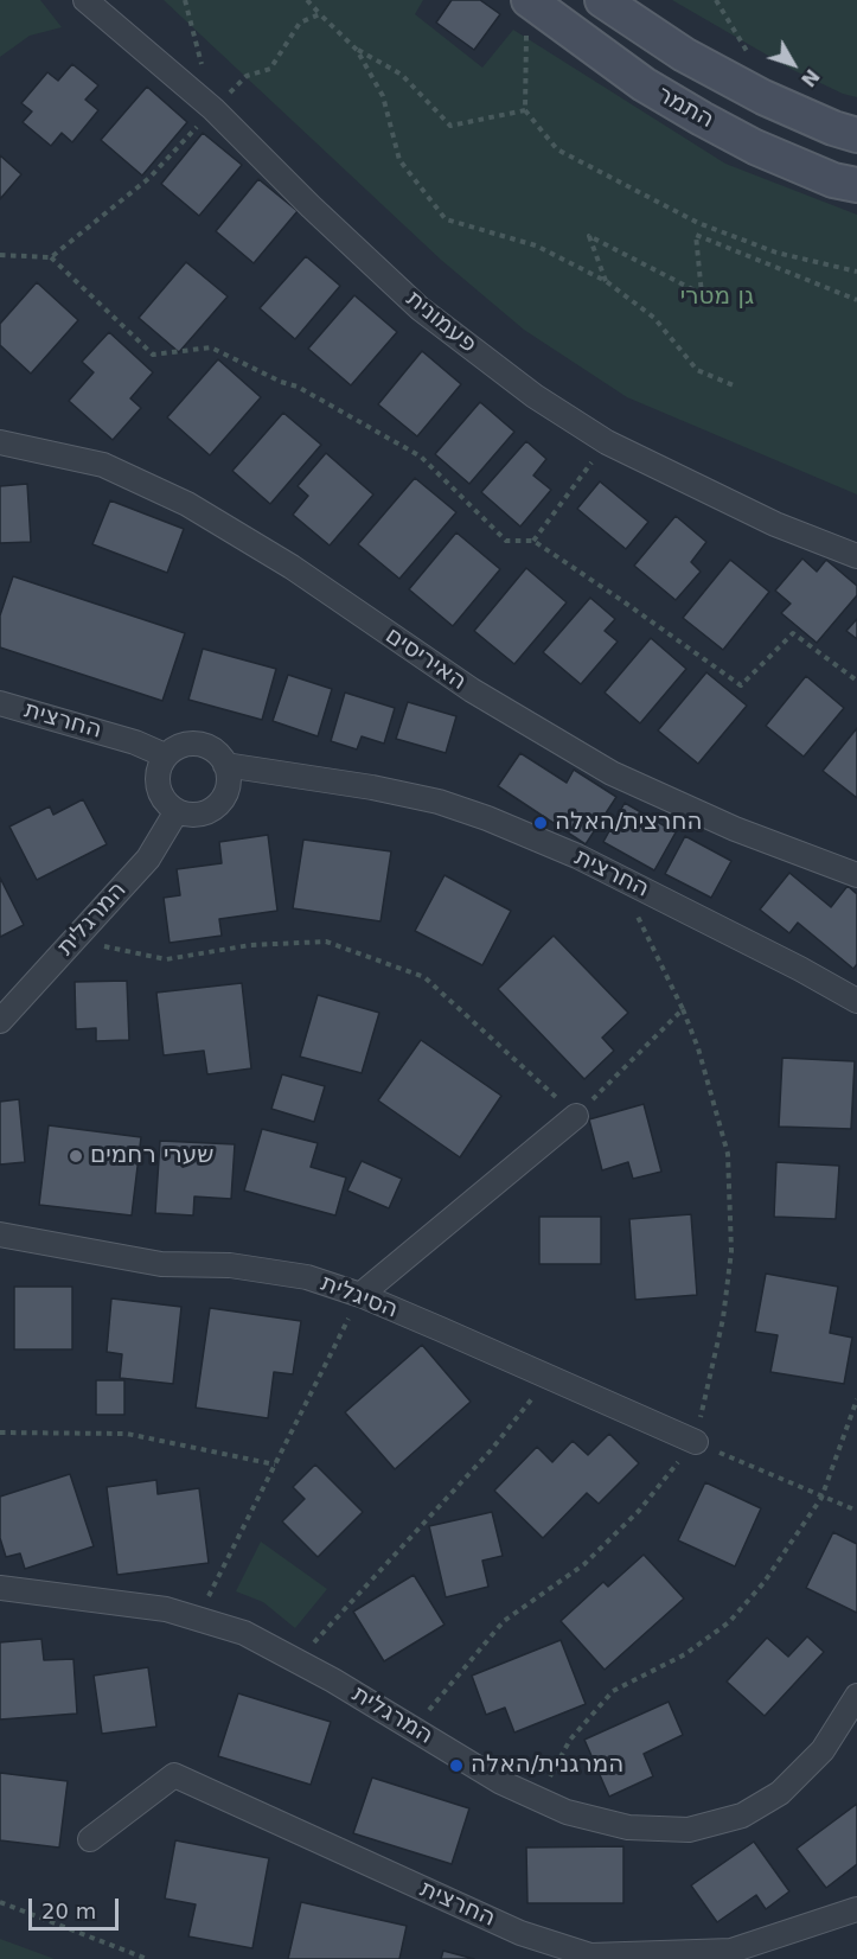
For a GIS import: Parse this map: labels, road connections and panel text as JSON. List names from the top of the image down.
{
  "streets": {
    "main road": ["התמר"],
    "street": [
      "פעמונית",
      "האיריסים",
      "החרצית",
      "המרגלית",
      "הסיגלית"
    ]
  },
  "crossings": [
    ["החרצית", "המרגלית"]
  ],
  "parks": ["גן מטרי"],
  "places": ["החרצית/האלה", "שערי רחמים", "המרגנית/האלה"],
  "scale_bar": "20 m",
  "north": "bottom right"
}
